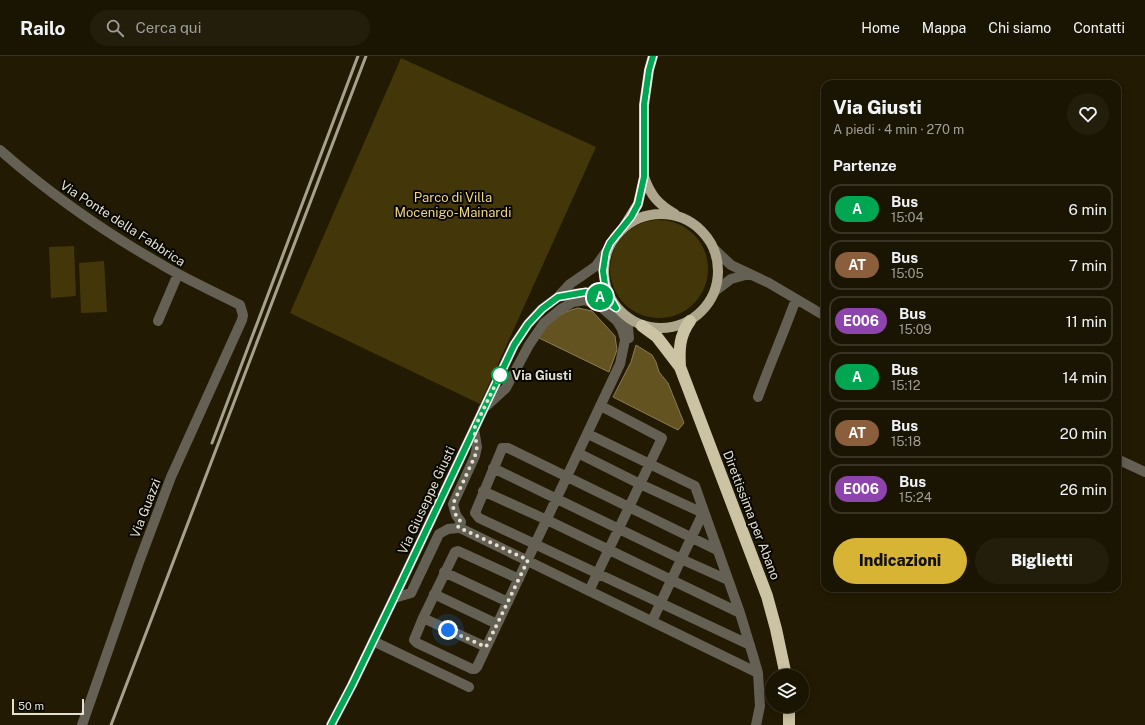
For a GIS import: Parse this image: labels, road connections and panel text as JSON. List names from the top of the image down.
{
  "streets": {
    "highway": ["Direttissima per Abano"],
    "street": ["Via Ponte della Fabbrica", "Via Giuseppe Giusti", "Via Guazzi"]
  },
  "crossings": [
    ["Via Ponte della Fabbrica", "Via Guazzi"],
    ["Via Giuseppe Giusti", "Direttissima per Abano"]
  ],
  "parks": ["Parco di Villa Mocenigo-Mainardi"],
  "places": ["Via Giusti"],
  "lines": ["bus line A"],
  "scale_bar": "50 m",
  "page": {
    "header": "Railo",
    "search": "Cerca qui",
    "nav": [
      "Home",
      "Mappa",
      "Chi siamo",
      "Contatti"
    ],
    "on_map": "A",
    "heading": [
      ["Via Giusti", "A piedi · 4 min · 270 m"],
      "Partenze"
    ],
    "list": [
      {
        "mark": "A",
        "name": "Bus",
        "note": "15:04",
        "value": "6 min"
      },
      {
        "mark": "AT",
        "name": "Bus",
        "note": "15:05",
        "value": "7 min"
      },
      {
        "mark": "E006",
        "name": "Bus",
        "note": "15:09",
        "value": "11 min"
      },
      {
        "mark": "A",
        "name": "Bus",
        "note": "15:12",
        "value": "14 min"
      },
      {
        "mark": "AT",
        "name": "Bus",
        "note": "15:18",
        "value": "20 min"
      },
      {
        "mark": "E006",
        "name": "Bus",
        "note": "15:24",
        "value": "26 min"
      }
    ],
    "buttons": ["Indicazioni", "Biglietti"],
    "scale": "50 m"
  }
}
